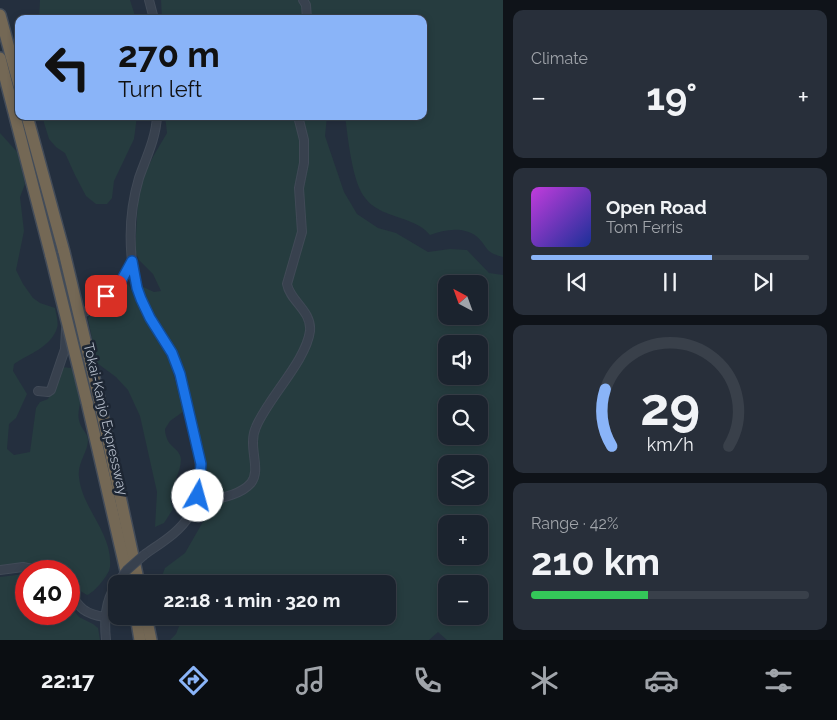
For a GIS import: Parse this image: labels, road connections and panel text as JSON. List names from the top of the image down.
{
  "streets": {
    "highway": ["Tokai-Kanjo Expressway"]
  },
  "north": "top left",
  "page": {
    "tile": [
      "Climate",
      ["Range · 42%", "210 km"]
    ],
    "turn": ["270 m", "Turn left"],
    "heat": ["−", "19°", "+"],
    "song": ["Open Road", "Tom Ferris"],
    "map_buttons": ["+", "−"],
    "limit": "40",
    "trip": "22:18 · 1 min · 320 m",
    "tabs": "22:17",
    "gauge": ["29", "km/h"]
  }
}
